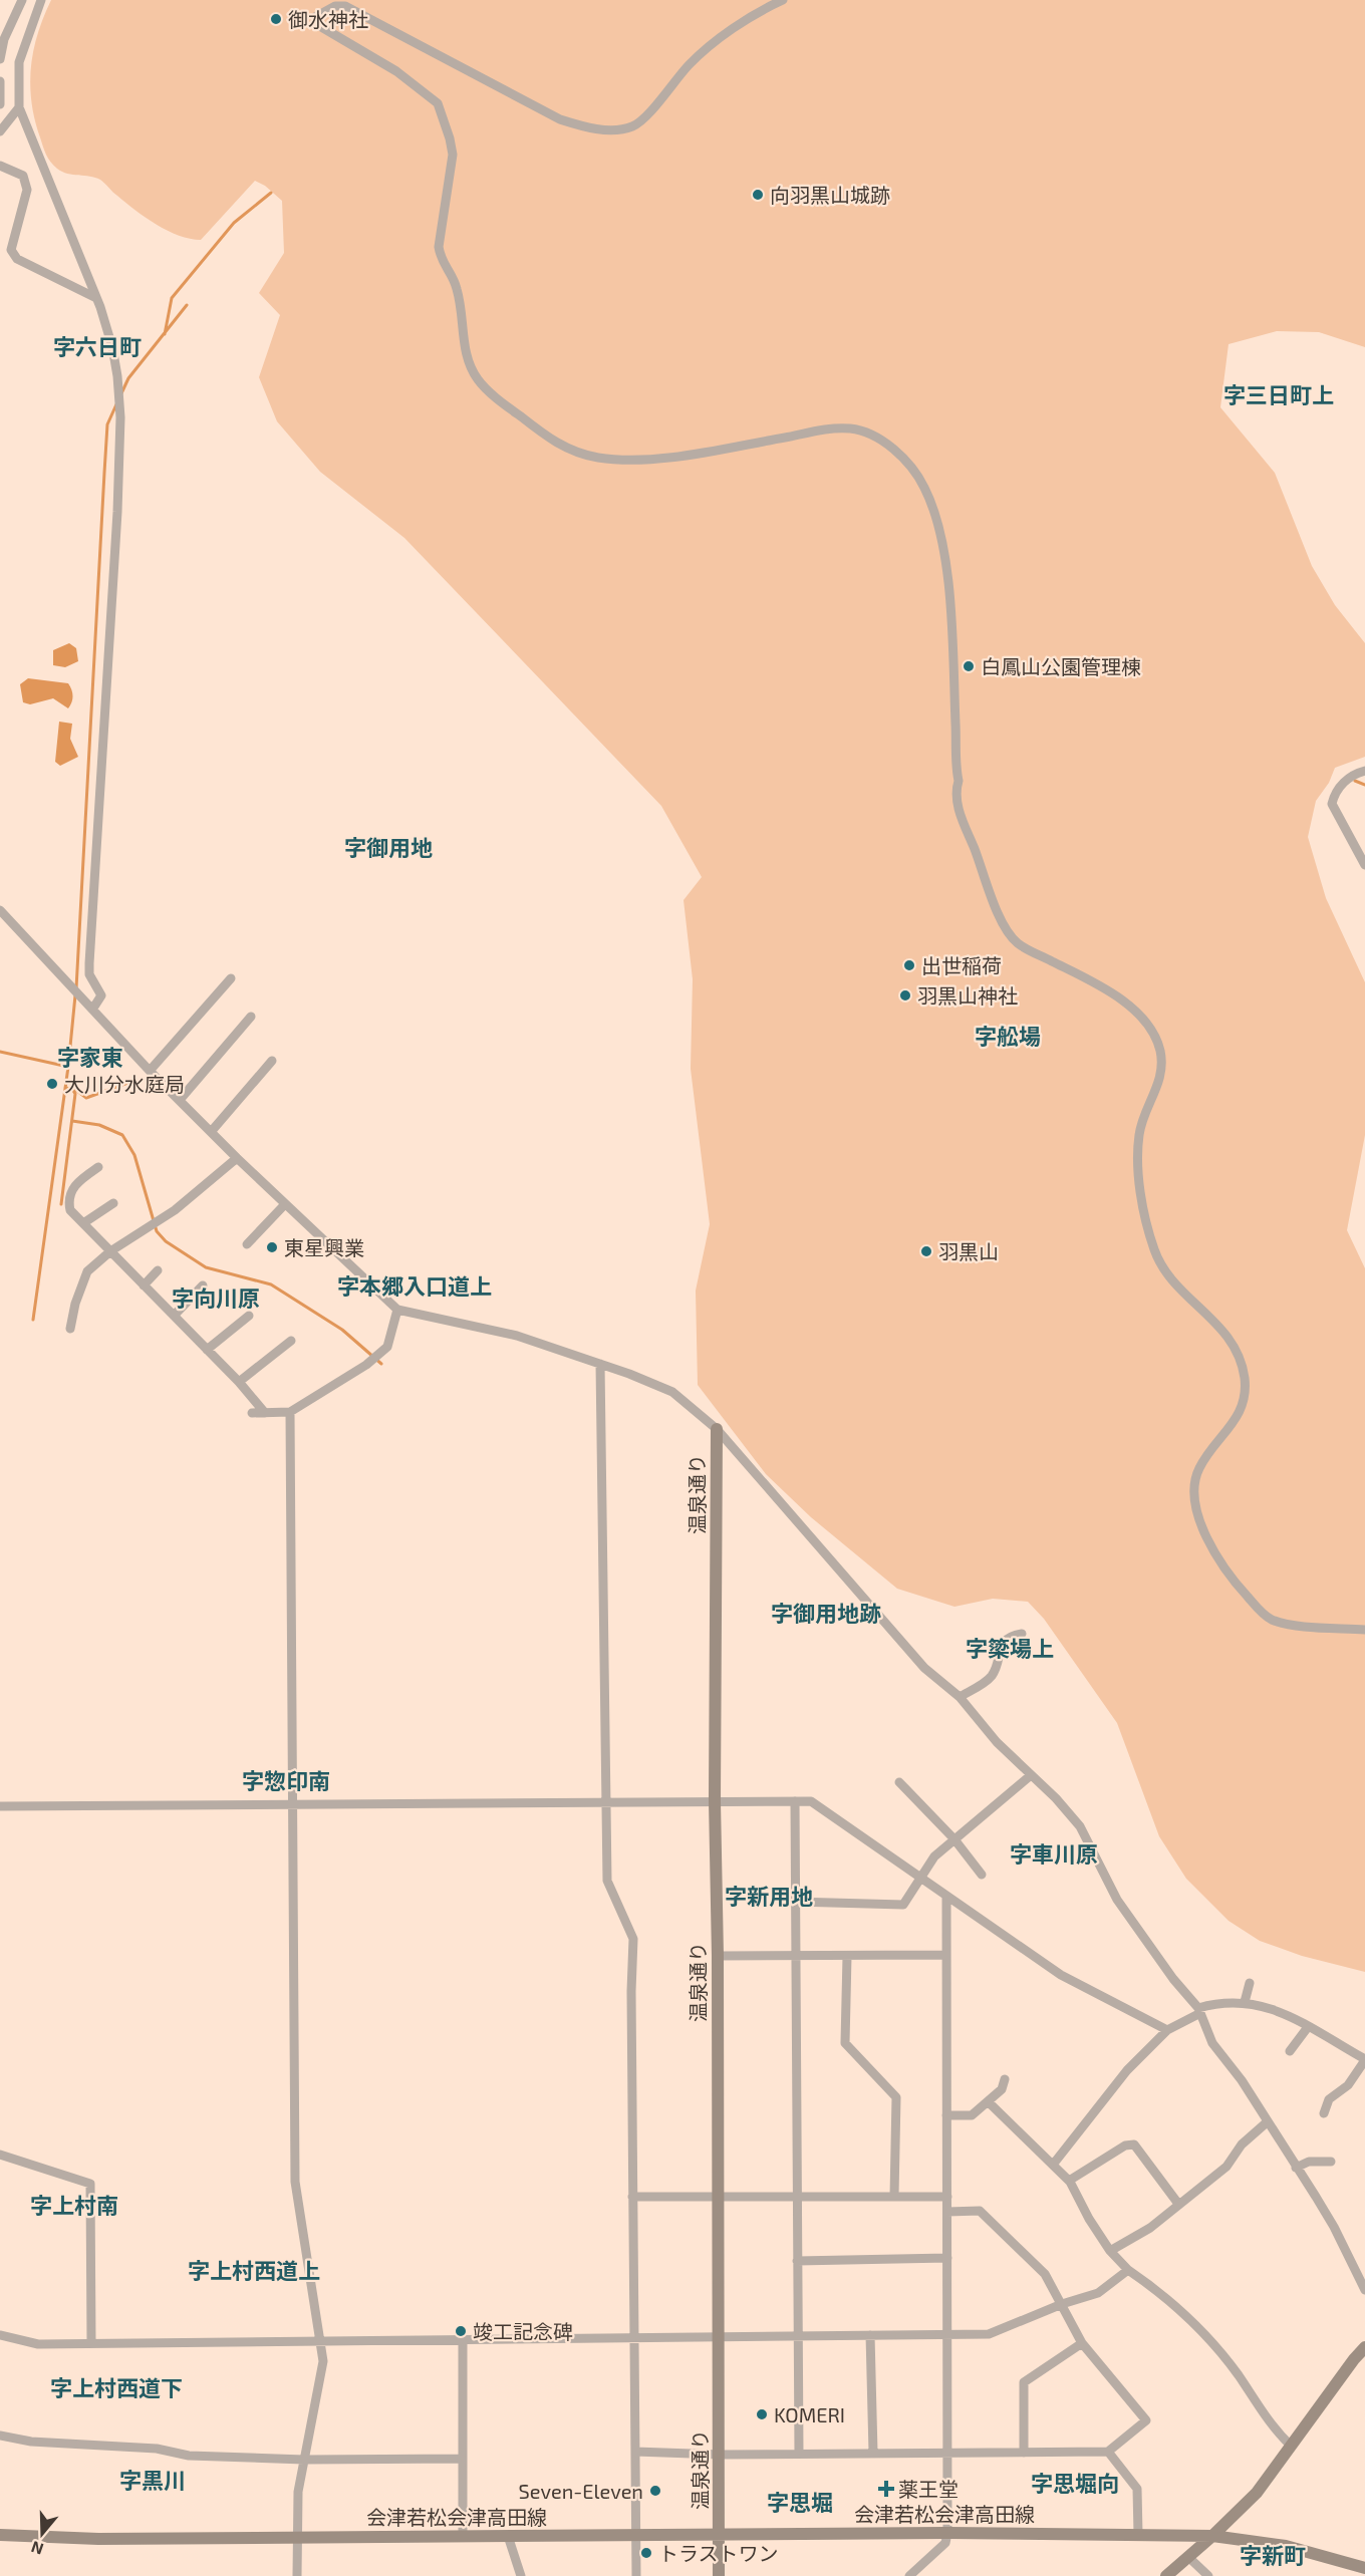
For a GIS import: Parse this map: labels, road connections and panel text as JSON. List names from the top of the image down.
{
  "streets": {
    "main road": ["温泉通り", "会津若松会津高田線"]
  },
  "crossings": [
    ["温泉通り", "会津若松会津高田線"]
  ],
  "districts": [
    "字六日町",
    "字三日町上",
    "字御用地",
    "字舩場",
    "字家東",
    "字本郷入口道上",
    "字向川原",
    "字御用地跡",
    "字簗場上",
    "字惣印南",
    "字車川原",
    "字新用地",
    "字上村南",
    "字上村西道上",
    "字上村西道下",
    "字黒川",
    "字思堀向",
    "字思堀",
    "字新町"
  ],
  "places": {
    "other": [
      "御水神社",
      "向羽黒山城跡",
      "白鳳山公園管理棟",
      "出世稲荷",
      "羽黒山神社",
      "大川分水庭局",
      "東星興業",
      "羽黒山",
      "竣工記念碑",
      "KOMERI",
      "Seven-Eleven",
      "トラストワン"
    ],
    "health": ["薬王堂"]
  },
  "north": "bottom"
}
